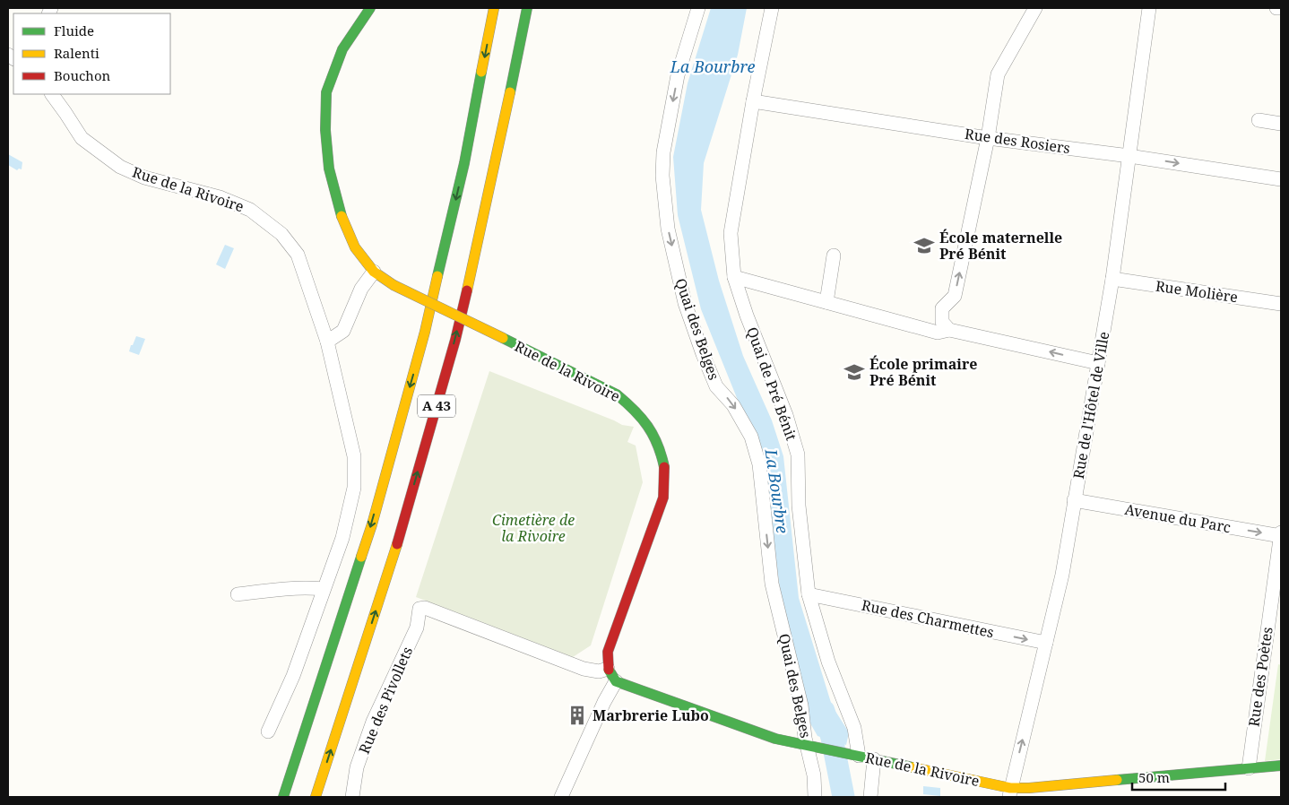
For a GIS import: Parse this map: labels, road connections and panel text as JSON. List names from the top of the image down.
{
  "streets": {
    "main road": ["Rue de la Rivoire", "A 43"],
    "street": [
      "Rue des Rosiers",
      "Rue Molière",
      "Quai des Belges",
      "Quai de Pré Bénit",
      "Rue de l'Hôtel de Ville",
      "Avenue du Parc",
      "Rue des Charmettes",
      "Rue des Poètes",
      "Rue des Pivollets"
    ]
  },
  "crossings": [
    ["Rue des Rosiers", "Quai de Pré Bénit"],
    ["Rue des Rosiers", "Rue de l'Hôtel de Ville"],
    ["Rue de la Rivoire", "Quai des Belges"],
    ["Rue de la Rivoire", "Quai de Pré Bénit"],
    ["Rue de la Rivoire", "Rue de l'Hôtel de Ville"],
    ["Rue de la Rivoire", "Rue des Poètes"],
    ["Rue de la Rivoire", "Rue des Pivollets"],
    ["Rue Molière", "Rue de l'Hôtel de Ville"],
    ["Quai de Pré Bénit", "Rue des Charmettes"],
    ["Rue de l'Hôtel de Ville", "Avenue du Parc"],
    ["Rue de l'Hôtel de Ville", "Rue des Charmettes"],
    ["Avenue du Parc", "Rue des Poètes"]
  ],
  "one_way": ["Quai des Belges", "Avenue du Parc", "Rue des Charmettes"],
  "water": ["La Bourbre"],
  "parks": ["Cimetière de la Rivoire"],
  "places": {
    "school or university": ["École maternelle Pré Bénit", "École primaire Pré Bénit"],
    "building": ["Marbrerie Lubo"]
  },
  "legend": ["Fluide", "Ralenti", "Bouchon"],
  "scale_bar": "50 m"
}
